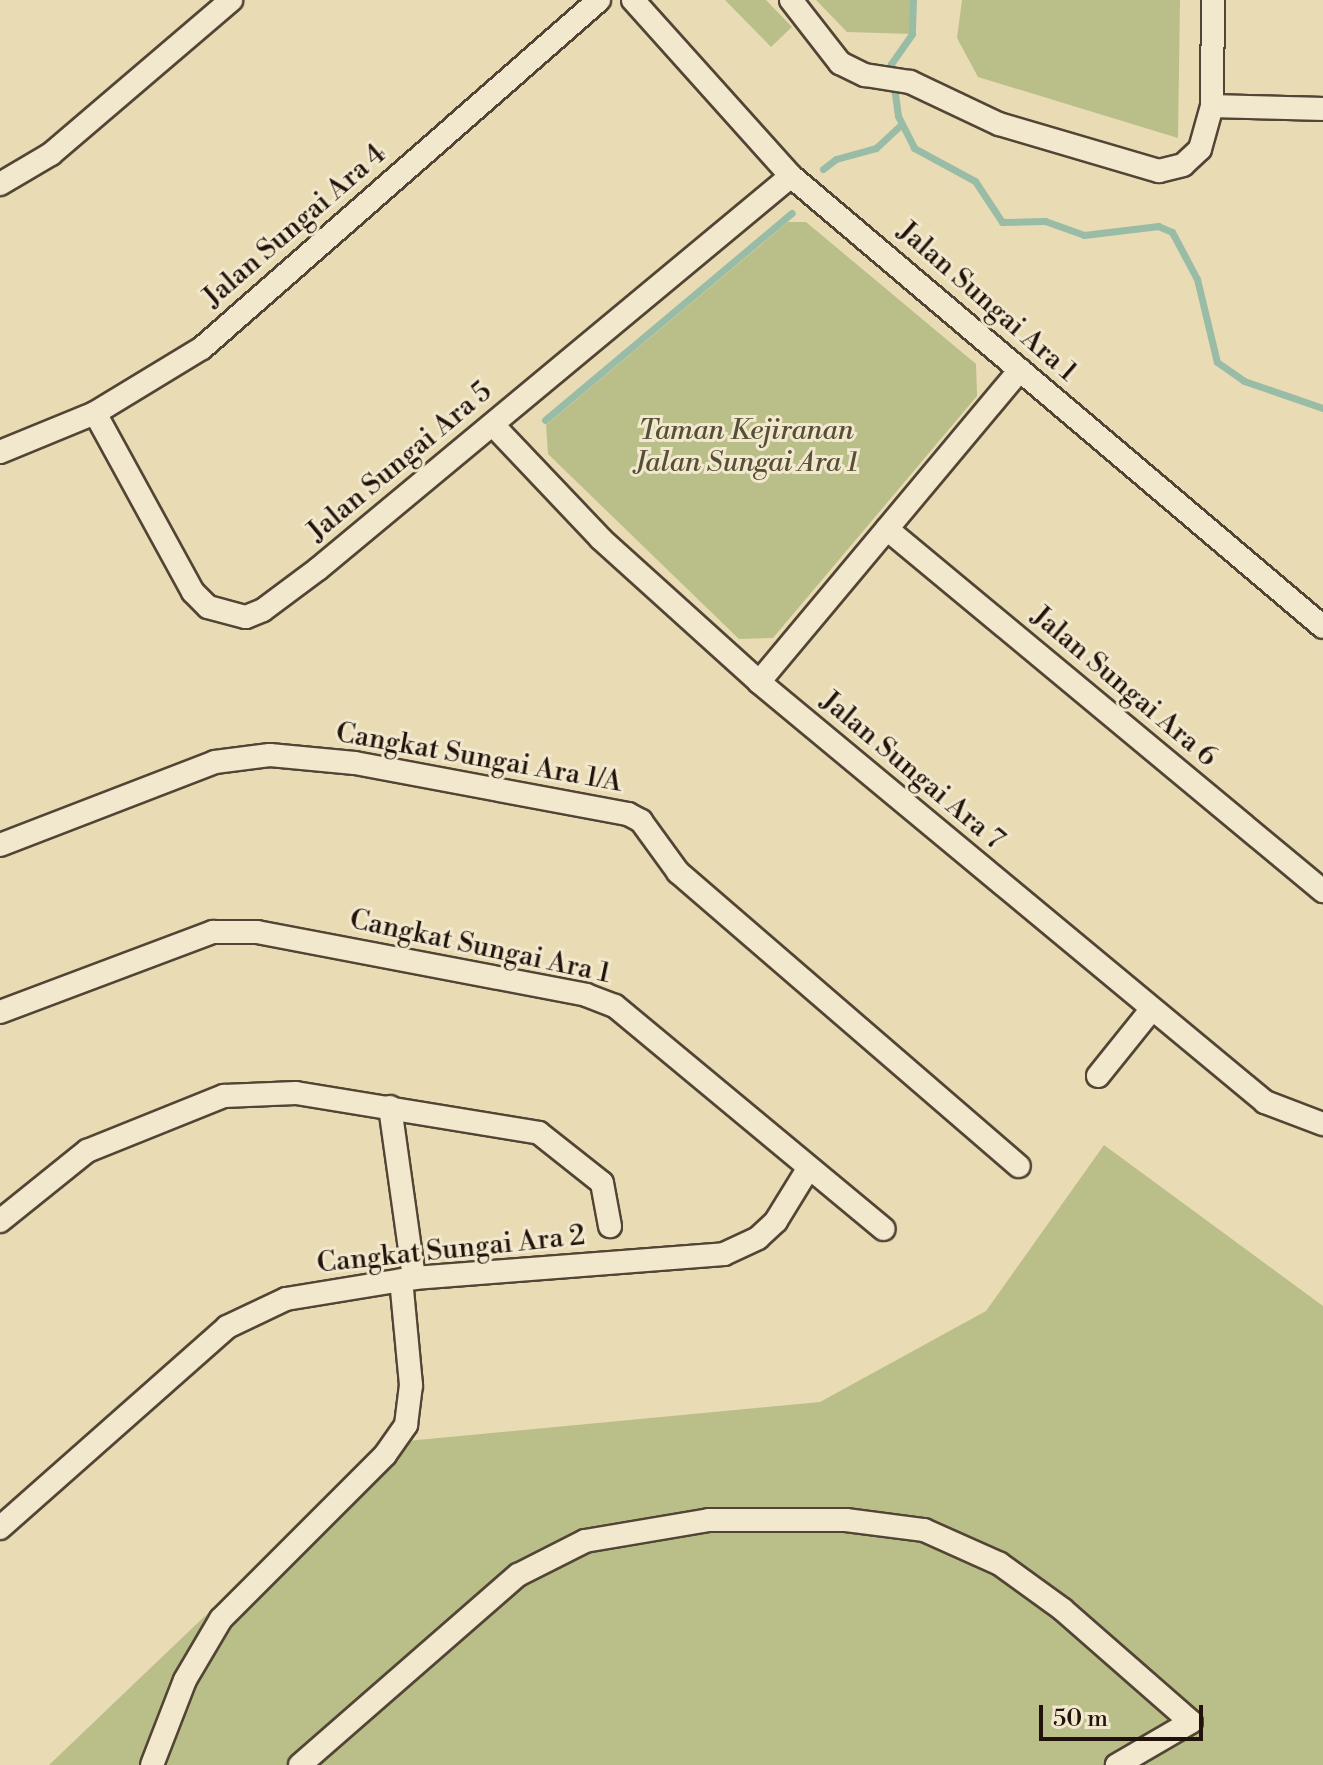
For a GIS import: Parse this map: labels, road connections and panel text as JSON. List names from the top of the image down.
{
  "streets": {
    "street": [
      "Jalan Sungai Ara 4",
      "Jalan Sungai Ara 1",
      "Jalan Sungai Ara 5",
      "Jalan Sungai Ara 6",
      "Cangkat Sungai Ara 1/A",
      "Jalan Sungai Ara 7",
      "Cangkat Sungai Ara 1",
      "Cangkat Sungai Ara 2"
    ]
  },
  "crossings": [
    ["Jalan Sungai Ara 4", "Jalan Sungai Ara 5"],
    ["Jalan Sungai Ara 1", "Jalan Sungai Ara 5"],
    ["Jalan Sungai Ara 5", "Jalan Sungai Ara 7"],
    ["Cangkat Sungai Ara 1", "Cangkat Sungai Ara 2"]
  ],
  "parks": ["Taman Kejiranan Jalan Sungai Ara 1"],
  "scale_bar": "50 m"
}
